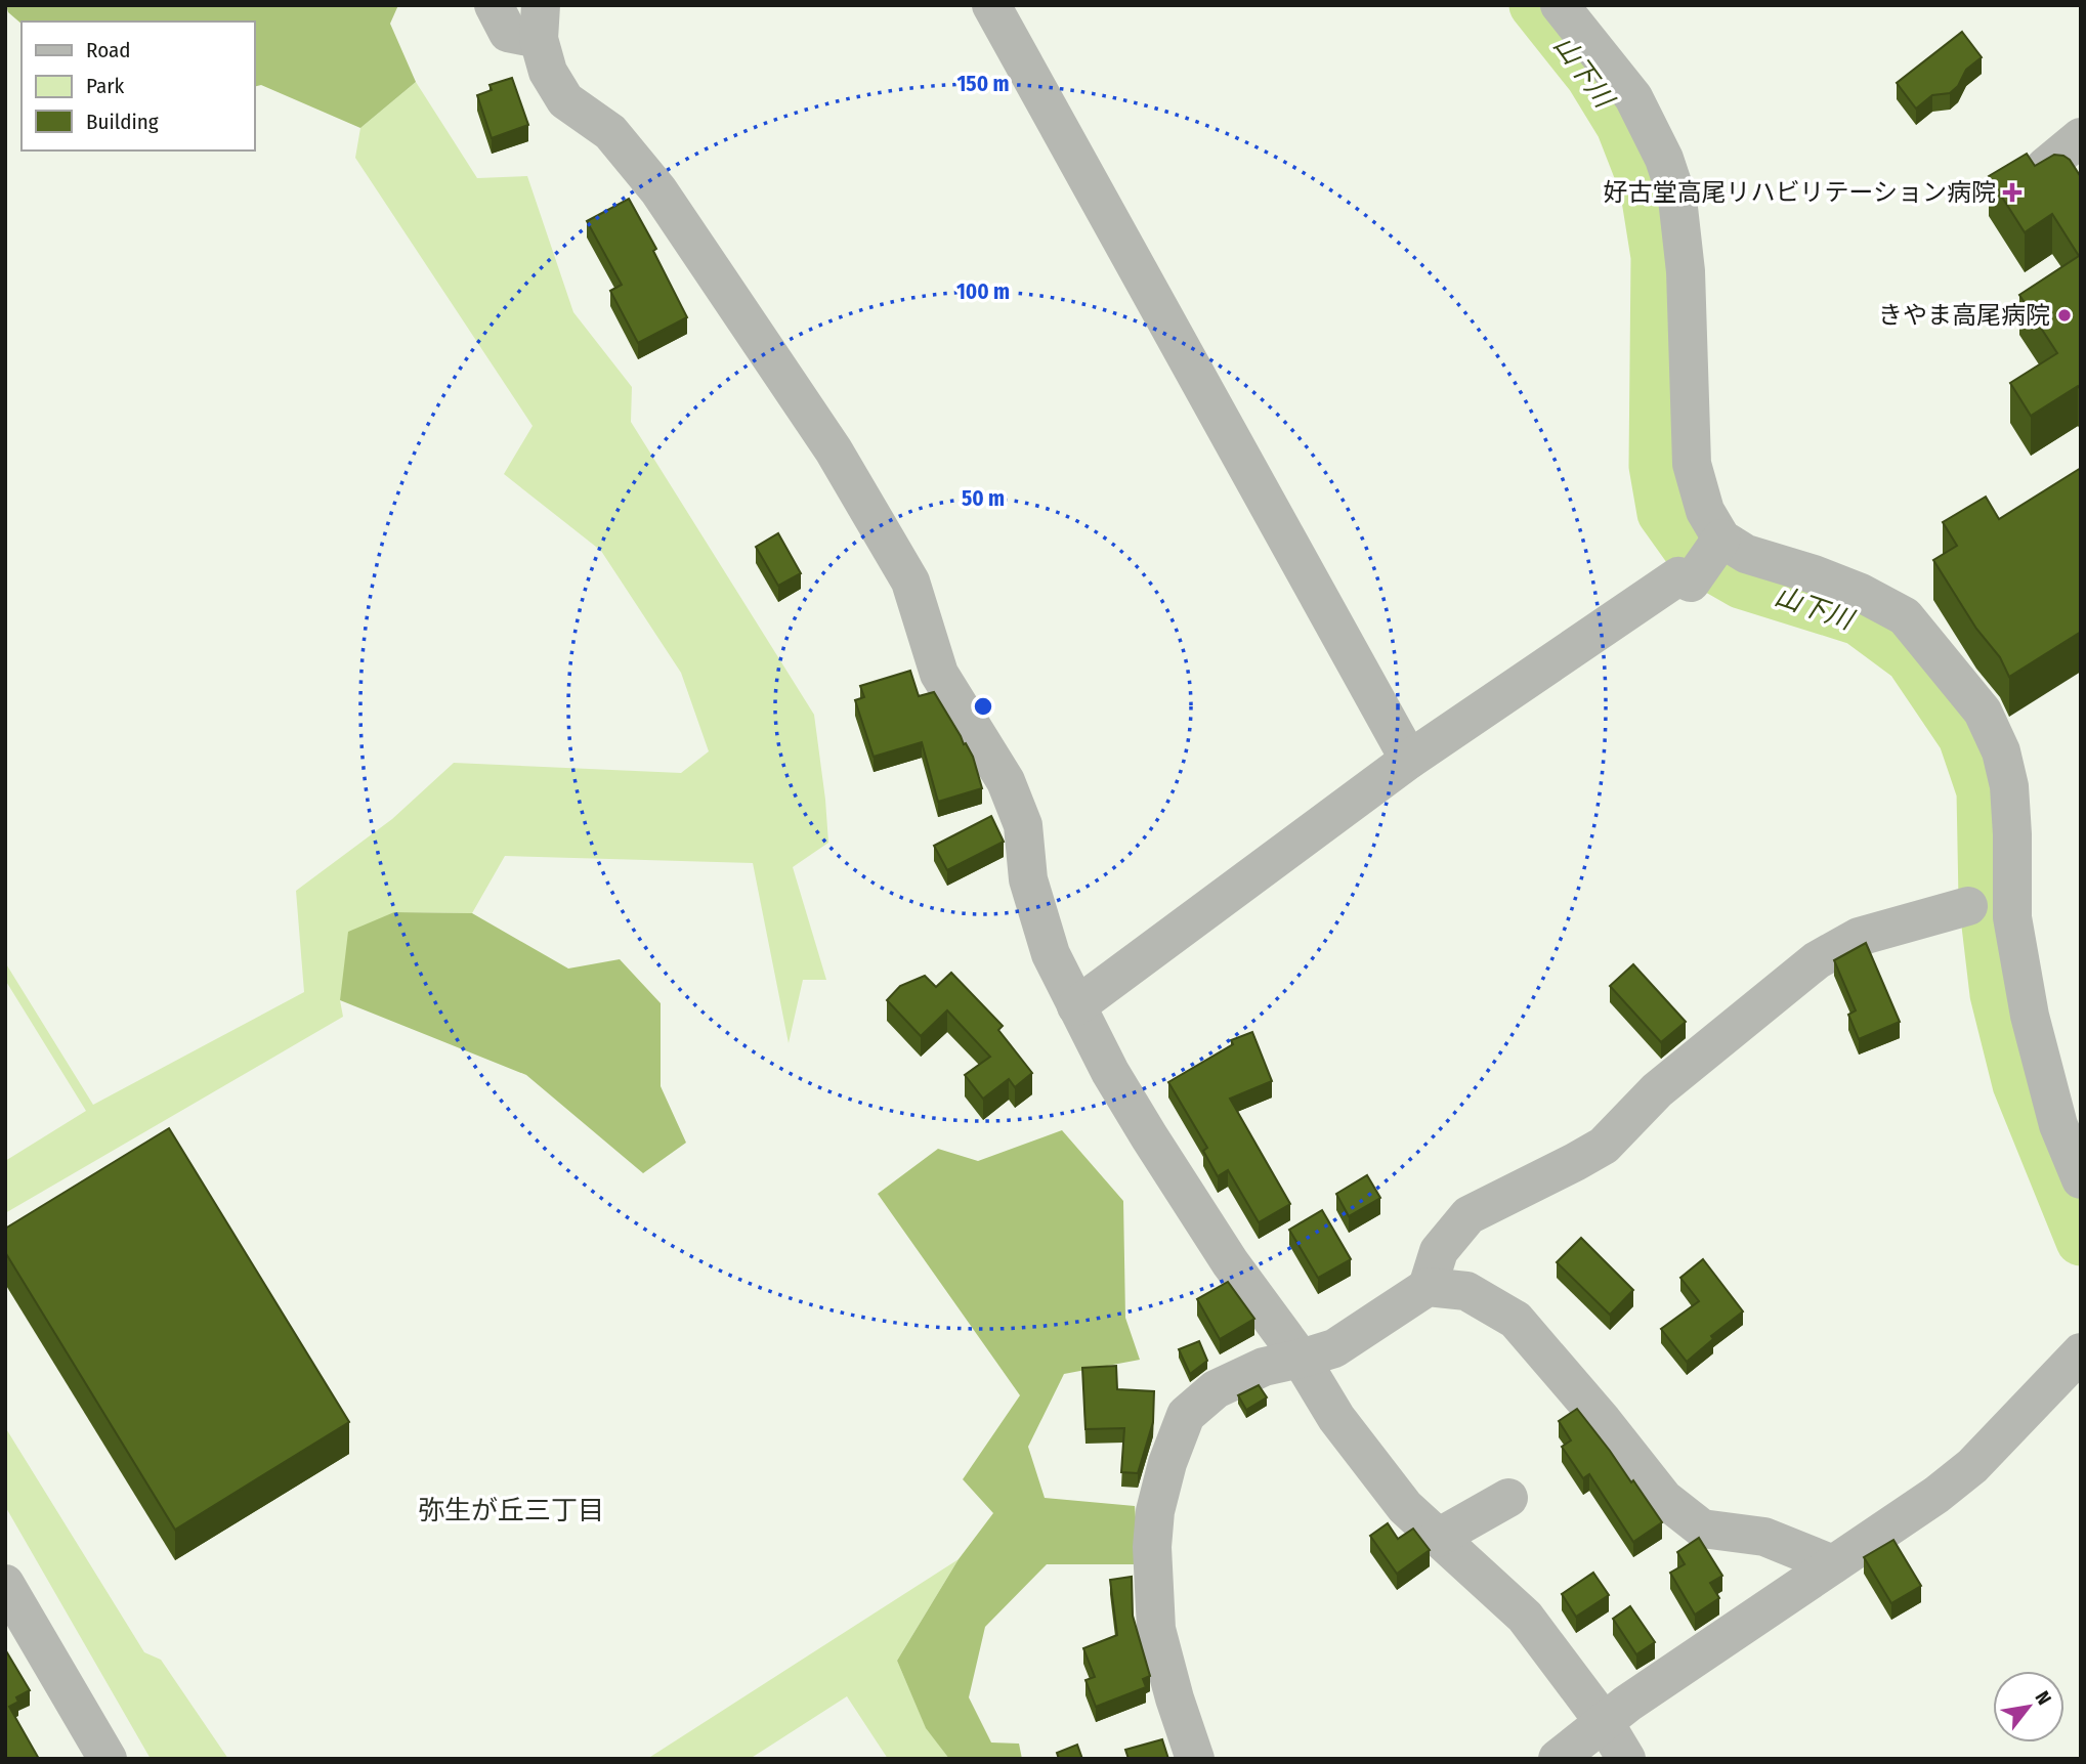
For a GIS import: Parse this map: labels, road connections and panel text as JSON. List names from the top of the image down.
{
  "districts": ["弥生が丘三丁目"],
  "water": ["山下川"],
  "places": {
    "health": ["好古堂高尾リハビリテーション病院"],
    "other": ["きやま高尾病院"]
  },
  "legend": ["Road", "Park", "Building"],
  "north": "top right",
  "rings": ["150 m", "100 m", "50 m"]
}
